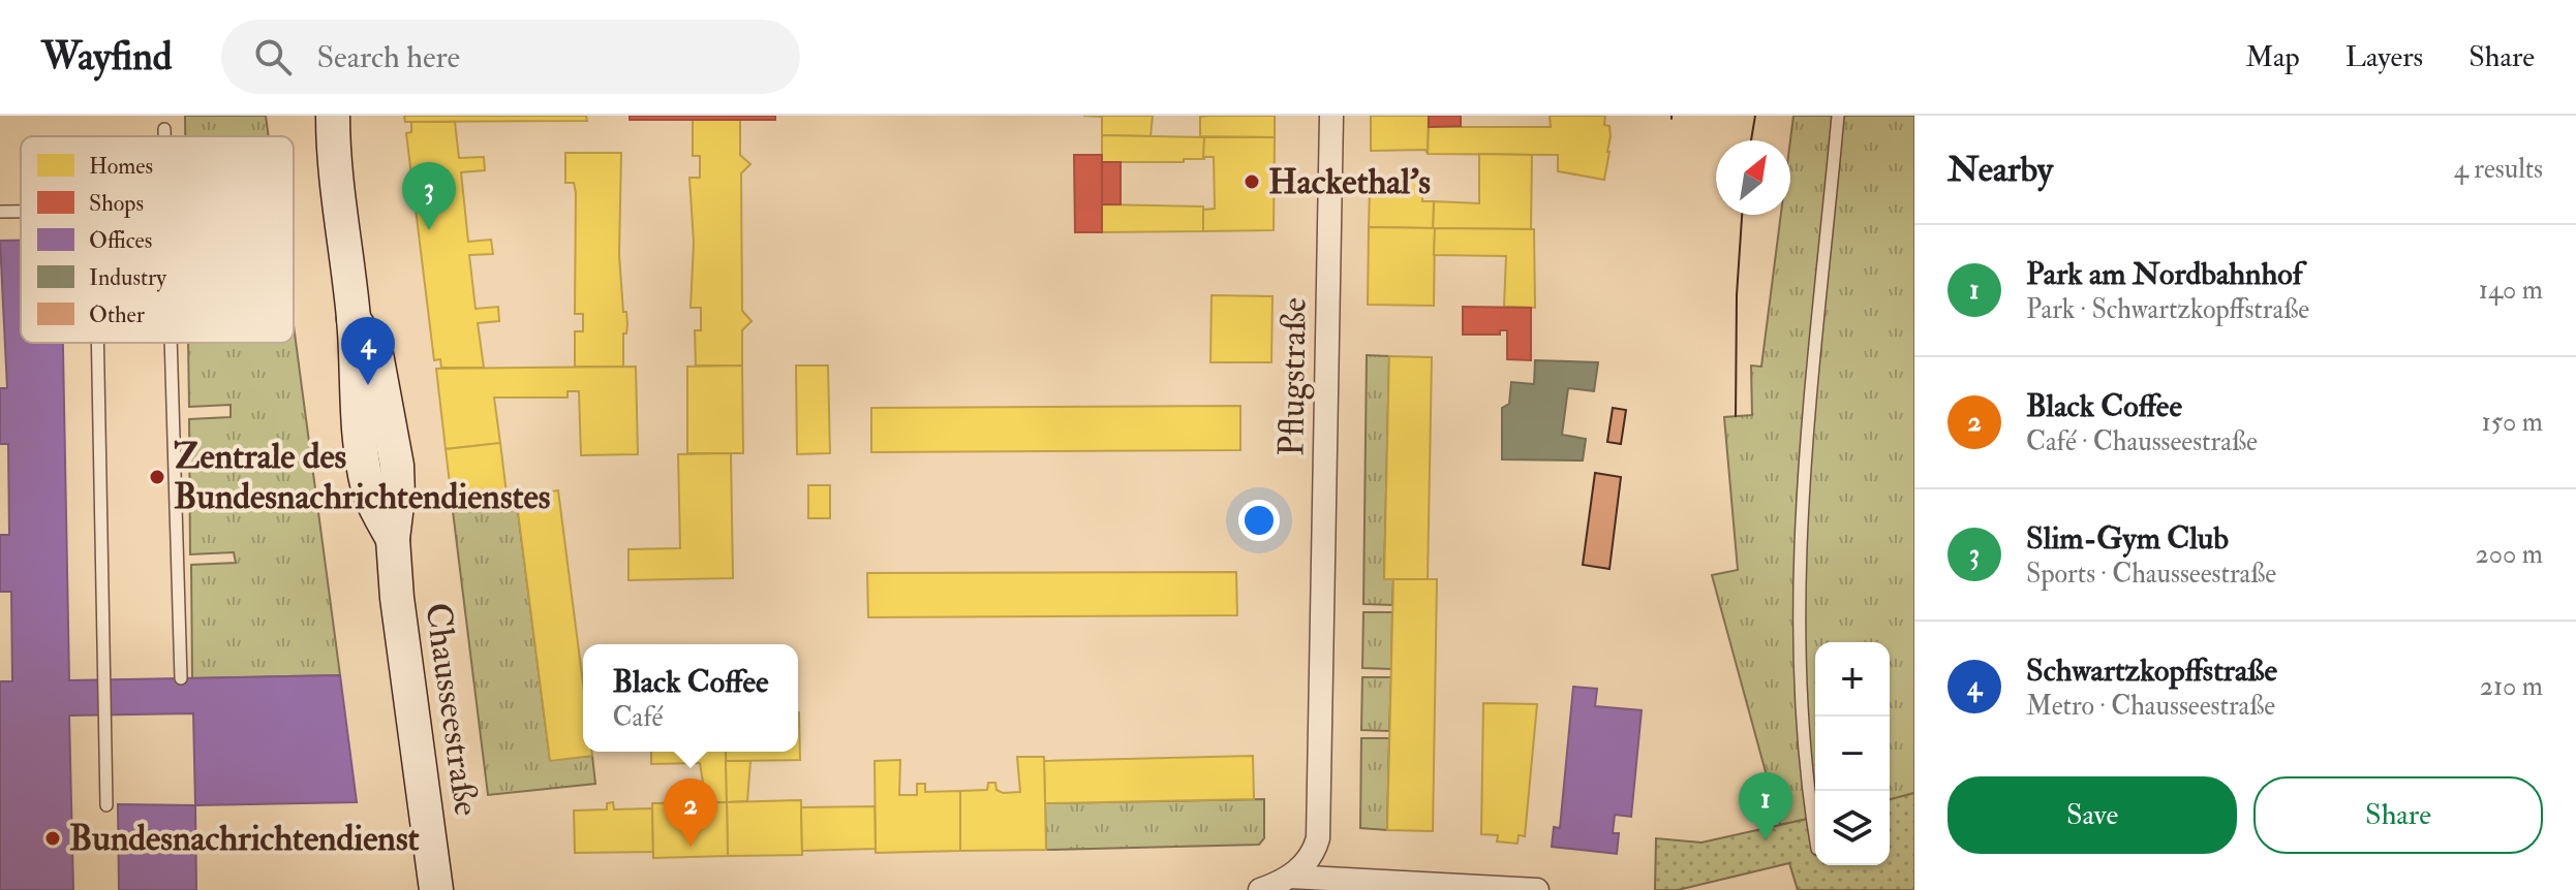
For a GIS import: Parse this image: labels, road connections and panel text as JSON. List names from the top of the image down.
{
  "streets": {
    "main road": ["Chausseestraße"],
    "street": ["Pflugstraße"]
  },
  "places": ["Hackethal's", "Zentrale des Bundesnachrichtendienstes", "Bundesnachrichtendienst"],
  "legend": [
    "Homes",
    "Shops",
    "Offices",
    "Industry",
    "Other"
  ],
  "north": "top right",
  "page": {
    "header": "Wayfind",
    "search": "Search here",
    "nav": ["Map", "Layers", "Share"],
    "heading": ["Nearby", "4 results"],
    "pins": [
      "3",
      "4",
      "1",
      "2"
    ],
    "list": [
      {
        "mark": "1",
        "name": "Park am Nordbahnhof",
        "note": "Park · Schwartzkopffstraße",
        "value": "140 m"
      },
      {
        "mark": "2",
        "name": "Black Coffee",
        "note": "Café · Chausseestraße",
        "value": "150 m"
      },
      {
        "mark": "3",
        "name": "Slim-Gym Club",
        "note": "Sports · Chausseestraße",
        "value": "200 m"
      },
      {
        "mark": "4",
        "name": "Schwartzkopffstraße",
        "note": "Metro · Chausseestraße",
        "value": "210 m"
      }
    ],
    "map_buttons": ["+", "−"],
    "popup": ["Black Coffee", "Café"],
    "buttons": ["Save", "Share"]
  }
}
